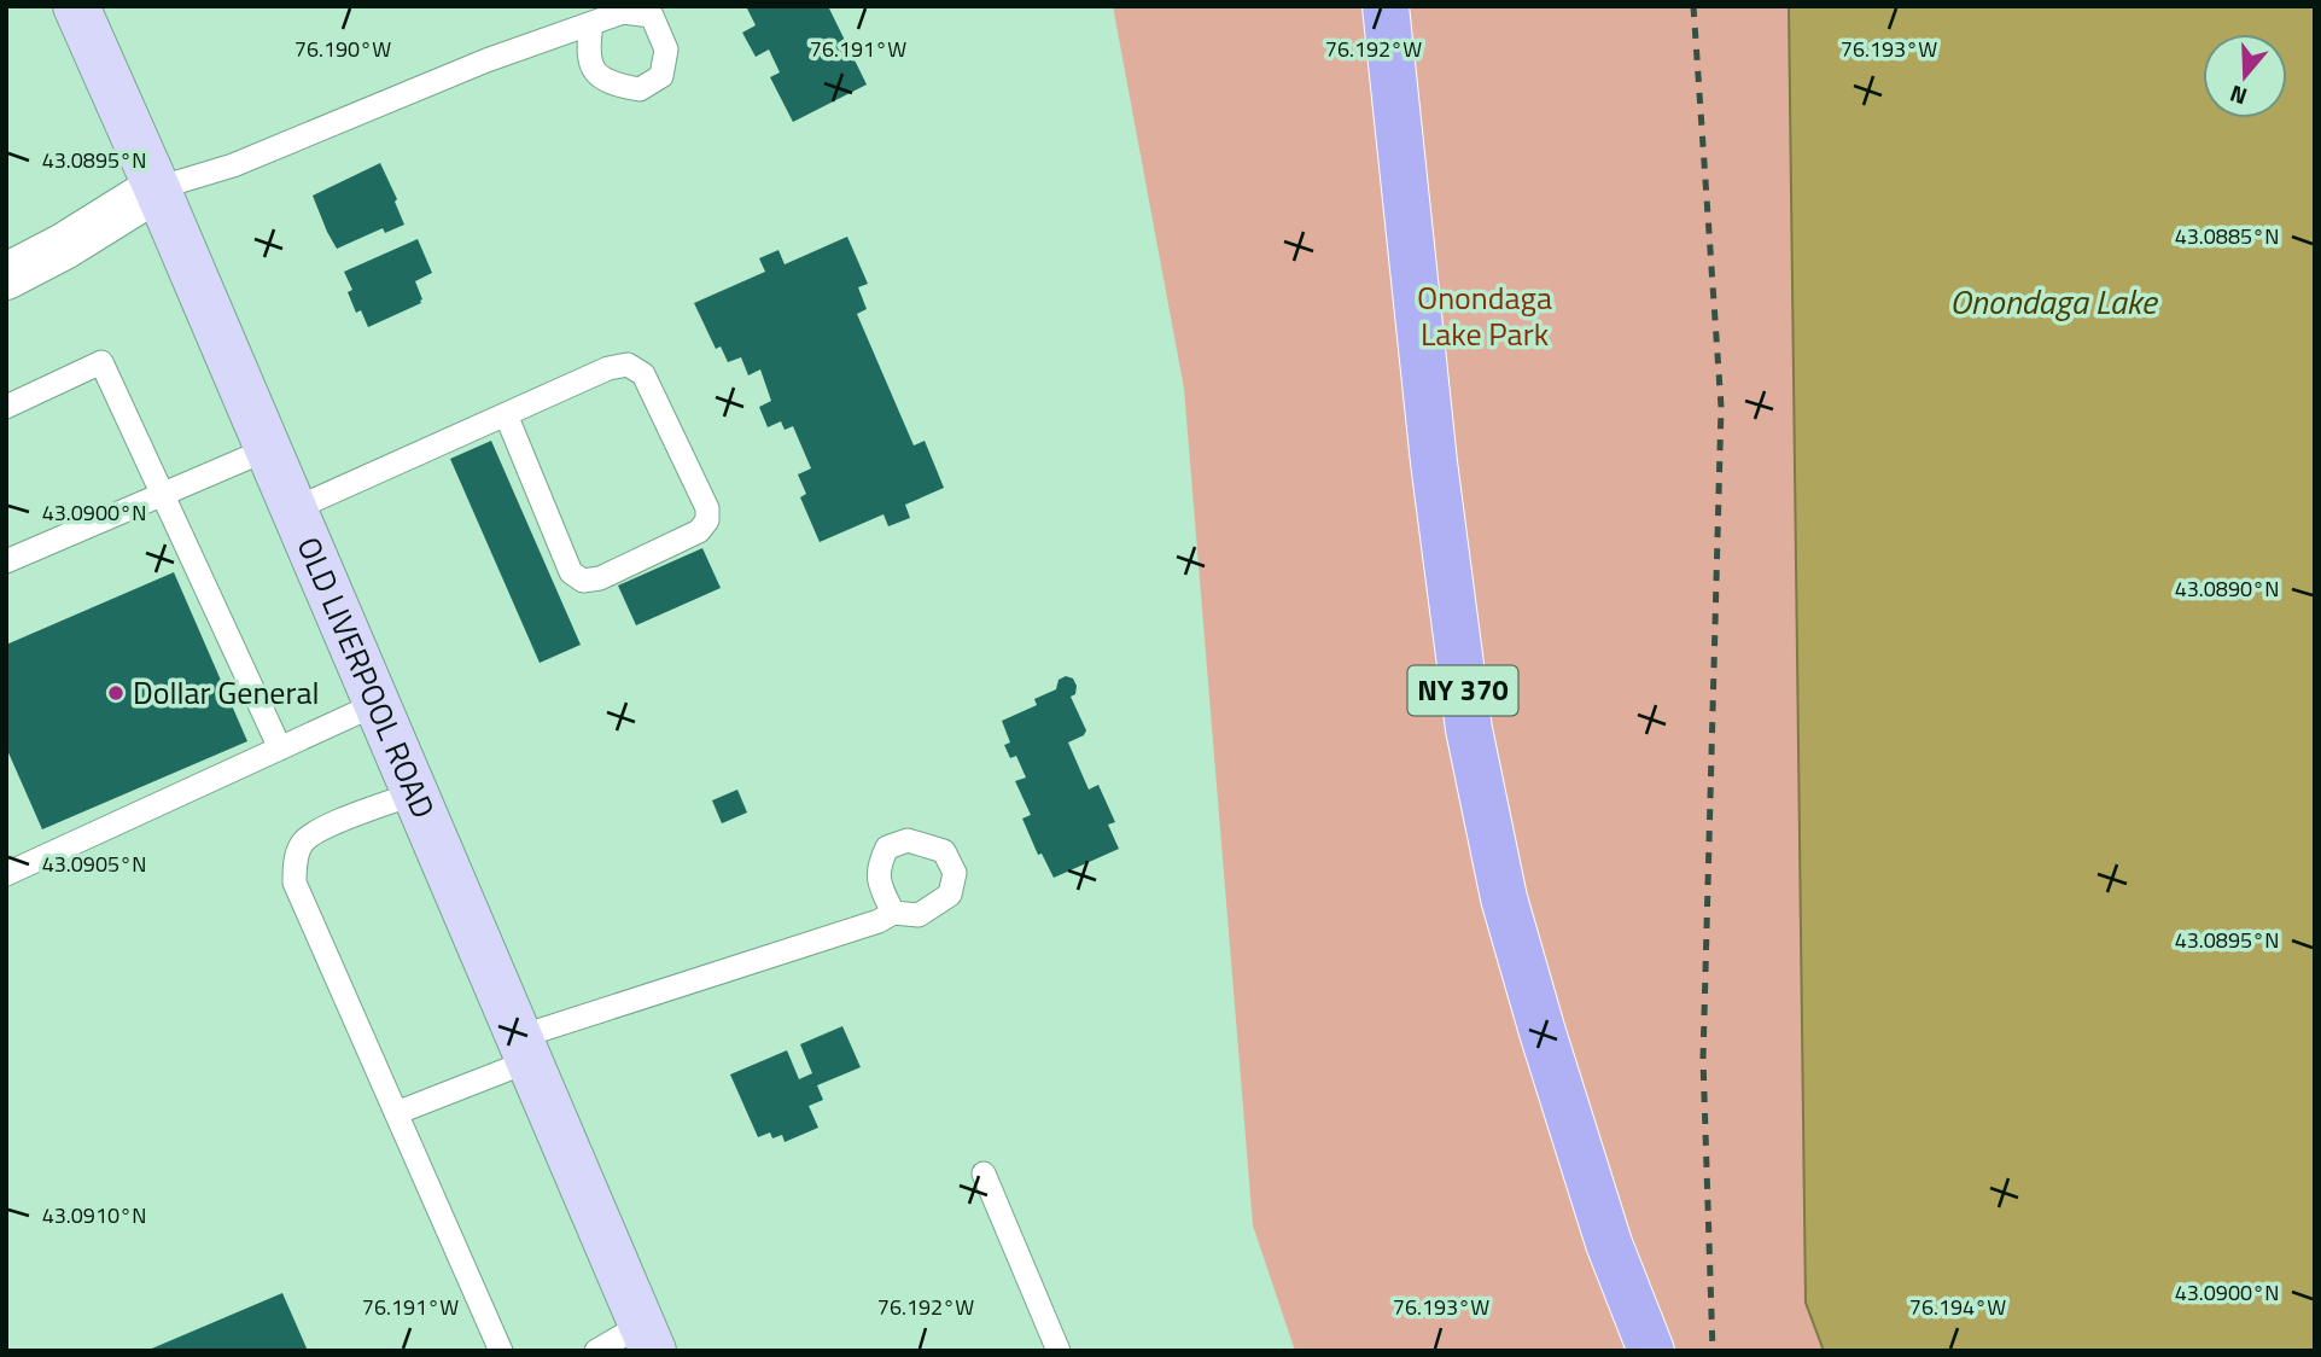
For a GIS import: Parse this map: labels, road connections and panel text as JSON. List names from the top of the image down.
{
  "streets": {
    "main road": ["OLD LIVERPOOL ROAD", "NY 370"]
  },
  "water": ["Onondaga Lake"],
  "parks": ["Onondaga Lake Park"],
  "places": ["Dollar General"],
  "north": "bottom",
  "coordinates": [
    "76.190°W",
    "76.191°W",
    "76.192°W",
    "76.193°W",
    "43.0895°N",
    "43.0885°N",
    "43.0900°N",
    "43.0890°N",
    "43.0905°N",
    "43.0910°N",
    "76.194°W"
  ]
}
